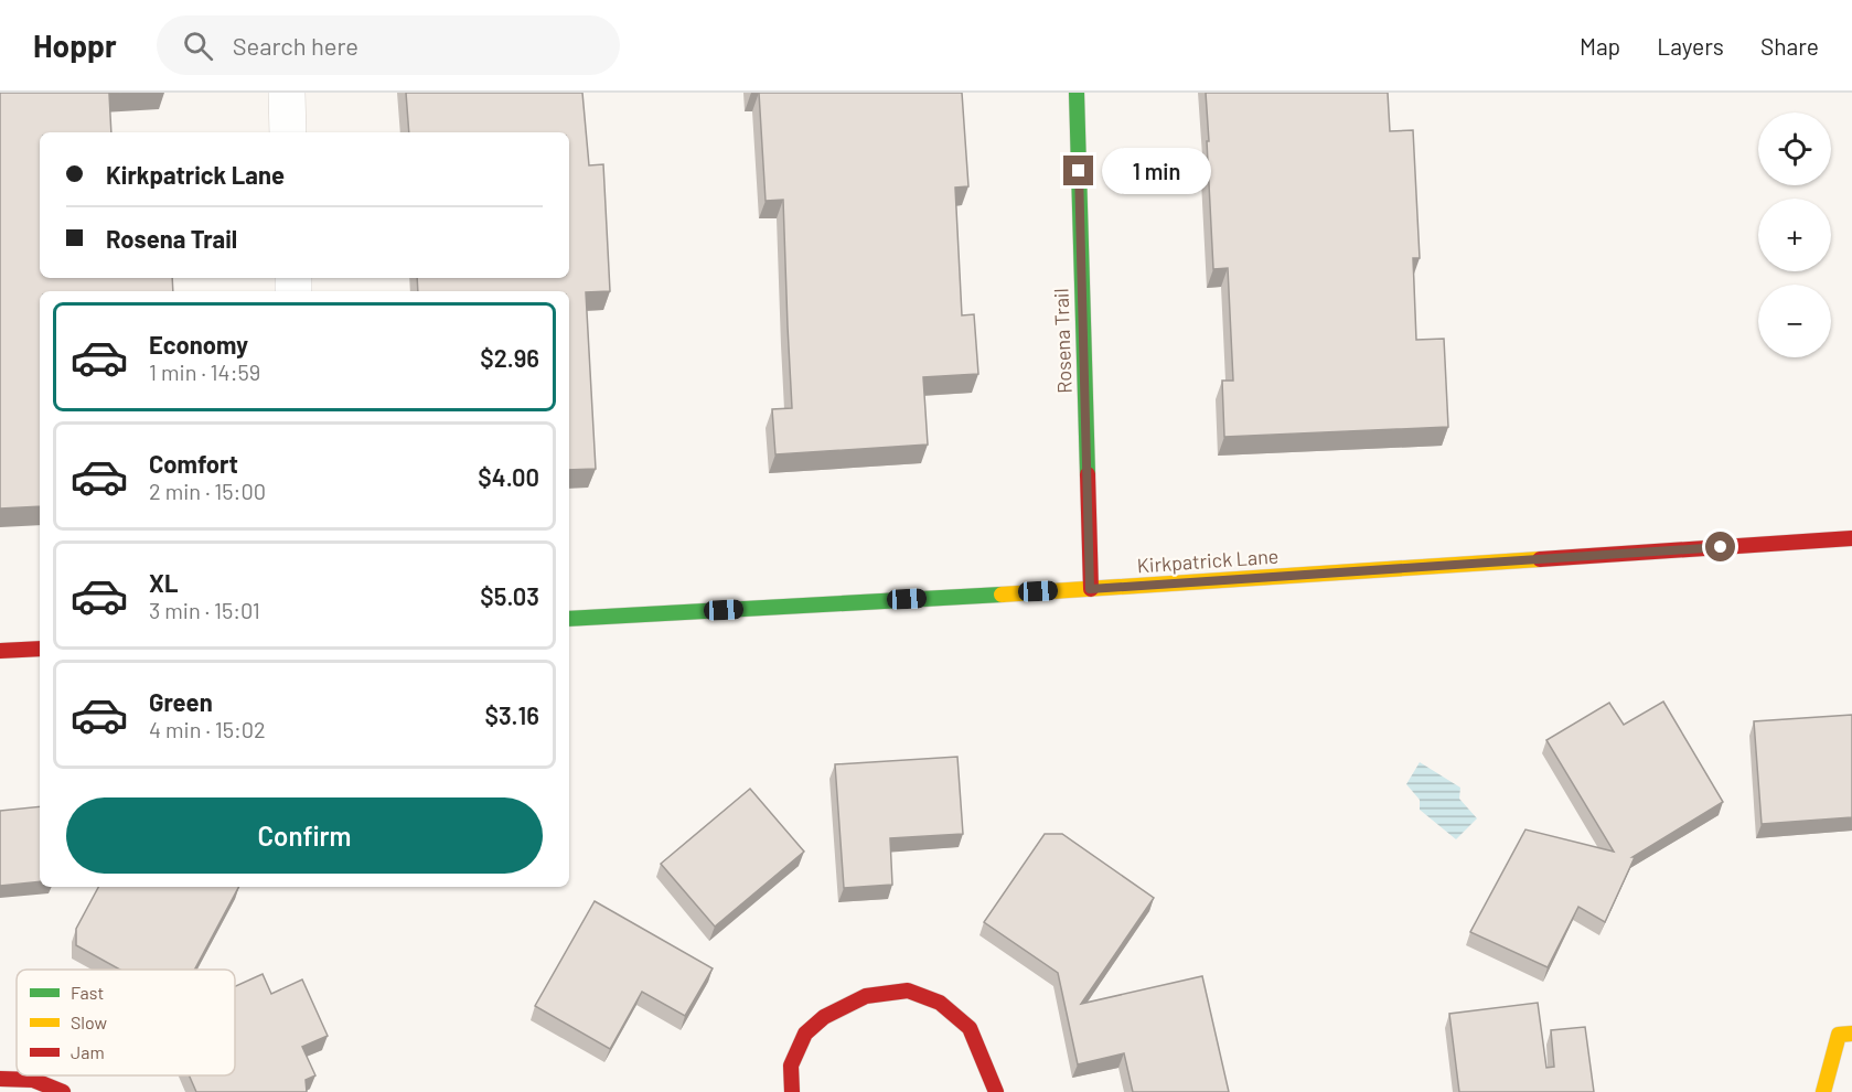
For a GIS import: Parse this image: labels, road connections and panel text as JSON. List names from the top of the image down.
{
  "streets": {
    "street": ["Rosena Trail", "Kirkpatrick Lane"]
  },
  "crossings": [
    ["Rosena Trail", "Kirkpatrick Lane"]
  ],
  "legend": ["Fast", "Slow", "Jam"],
  "page": {
    "header": "Hoppr",
    "search": "Search here",
    "nav": ["Map", "Layers", "Share"],
    "map_buttons": ["+", "−"],
    "banner": ["Kirkpatrick Lane", "Rosena Trail"],
    "bubble": "1 min",
    "list": [
      {
        "name": "Economy",
        "note": "1 min · 14:59",
        "value": "$2.96"
      },
      {
        "name": "Comfort",
        "note": "2 min · 15:00",
        "value": "$4.00"
      },
      {
        "name": "XL",
        "note": "3 min · 15:01",
        "value": "$5.03"
      },
      {
        "name": "Green",
        "note": "4 min · 15:02",
        "value": "$3.16"
      }
    ],
    "buttons": "Confirm"
  }
}
